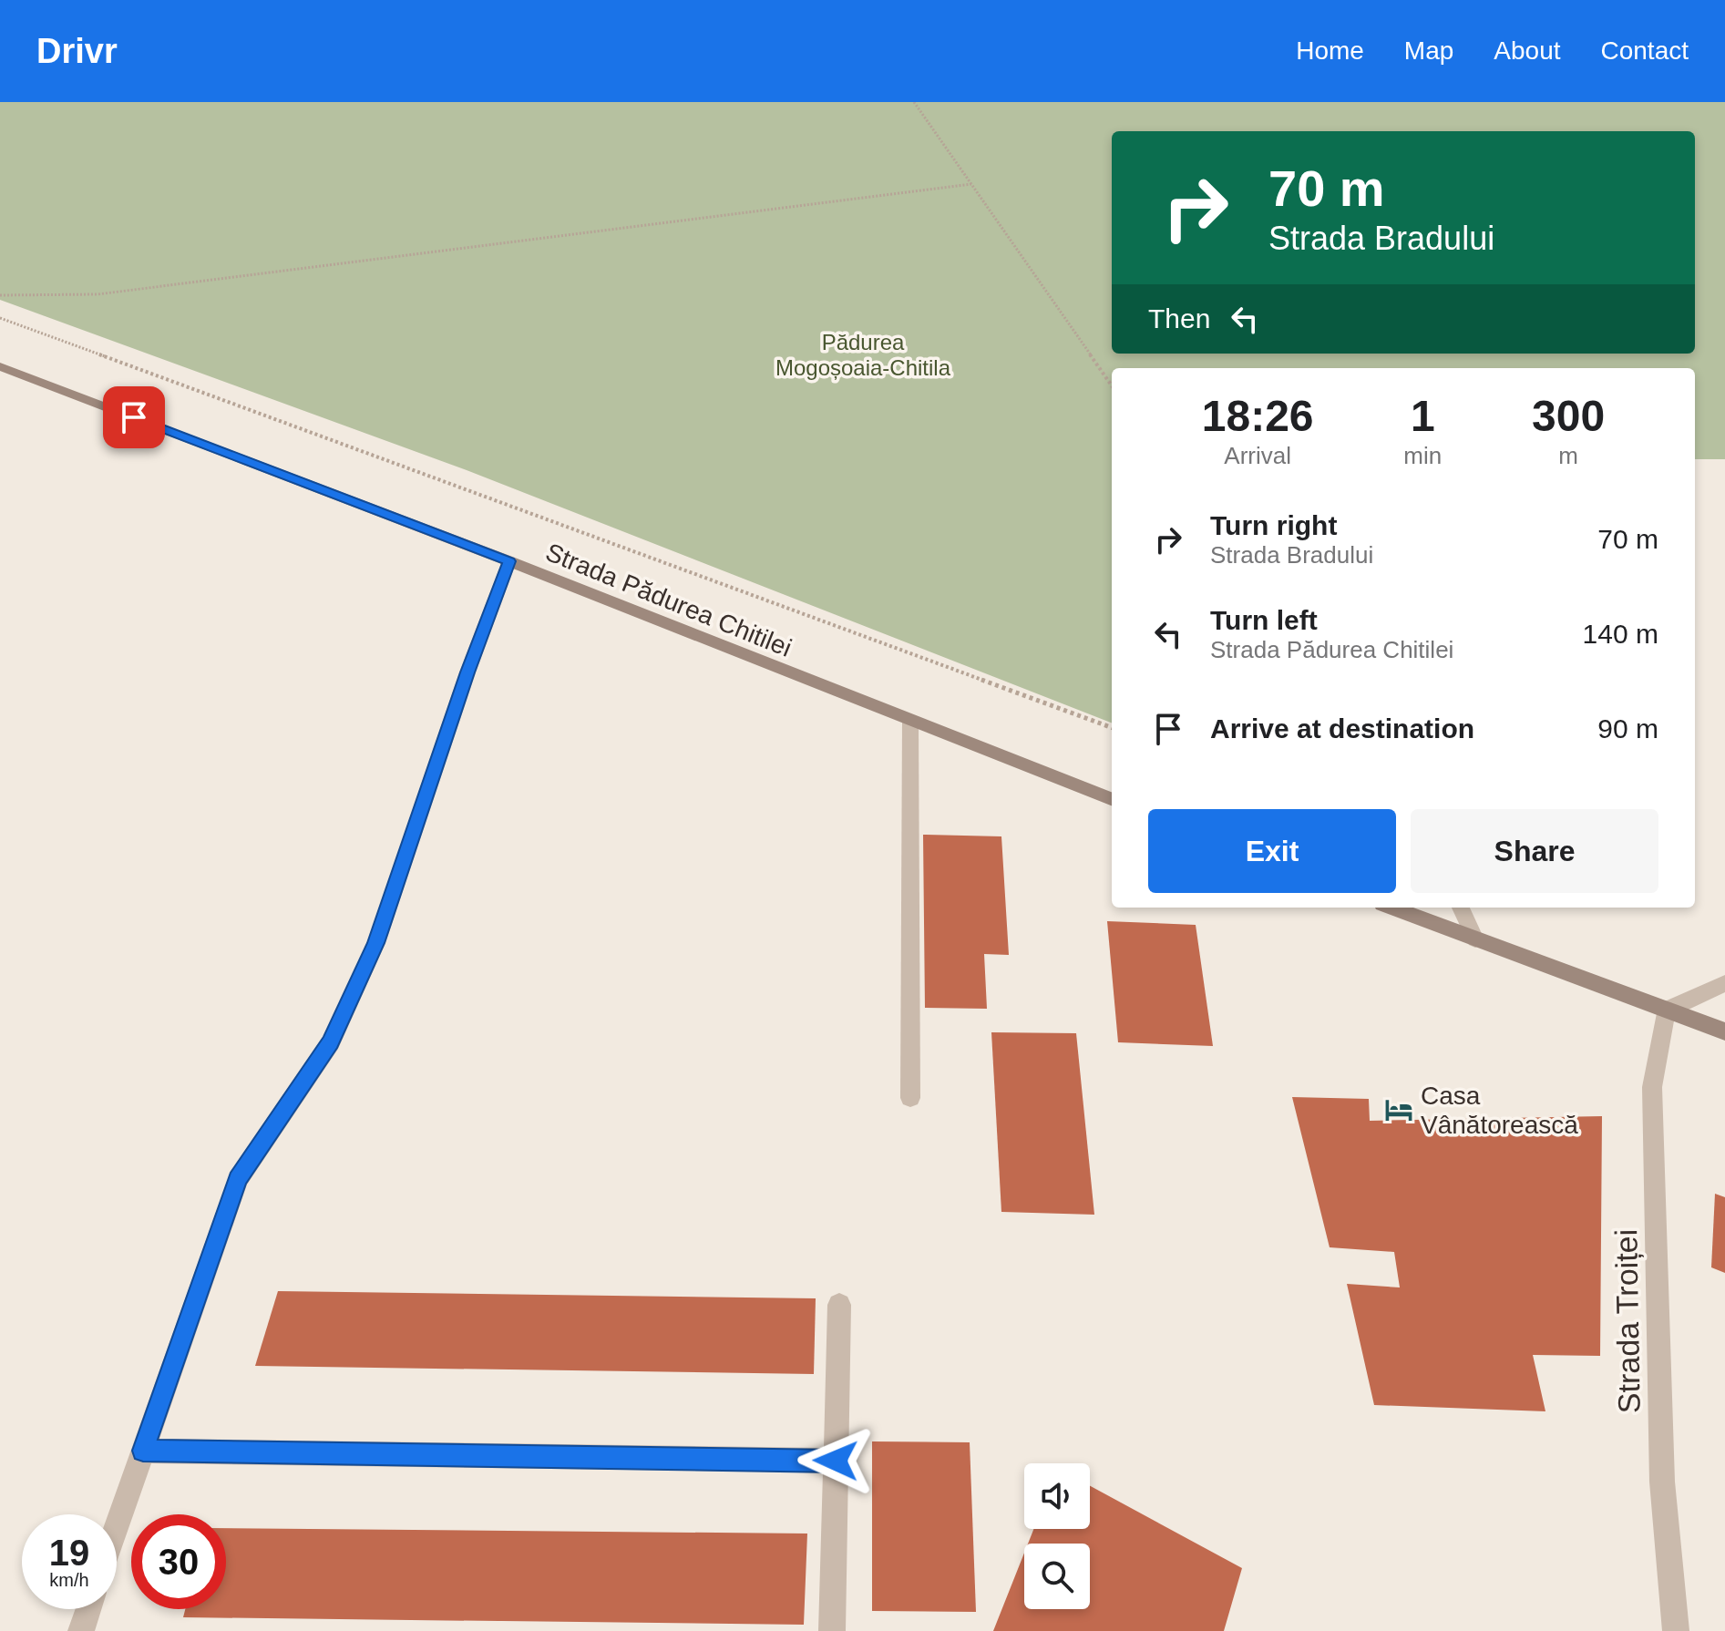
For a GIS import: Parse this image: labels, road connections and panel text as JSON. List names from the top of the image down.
{
  "streets": {
    "main road": ["Strada Pădurea Chitilei"],
    "street": ["Strada Troiței"]
  },
  "parks": ["Pădurea Mogoșoaia-Chitila"],
  "places": {
    "hotel": ["Casa Vânătorească"]
  },
  "page": {
    "header": "Drivr",
    "nav": [
      "Home",
      "Map",
      "About",
      "Contact"
    ],
    "turn": ["70 m", "Strada Bradului"],
    "then": "Then",
    "eta": [
      "18:26",
      "Arrival",
      "1",
      "min",
      "300",
      "m"
    ],
    "list": [
      {
        "name": "Turn right",
        "note": "Strada Bradului",
        "value": "70 m"
      },
      {
        "name": "Turn left",
        "note": "Strada Pădurea Chitilei",
        "value": "140 m"
      },
      {
        "name": "Arrive at destination",
        "value": "90 m"
      }
    ],
    "buttons": ["Exit", "Share"],
    "speed": "19 km/h",
    "limit": "30"
  }
}
